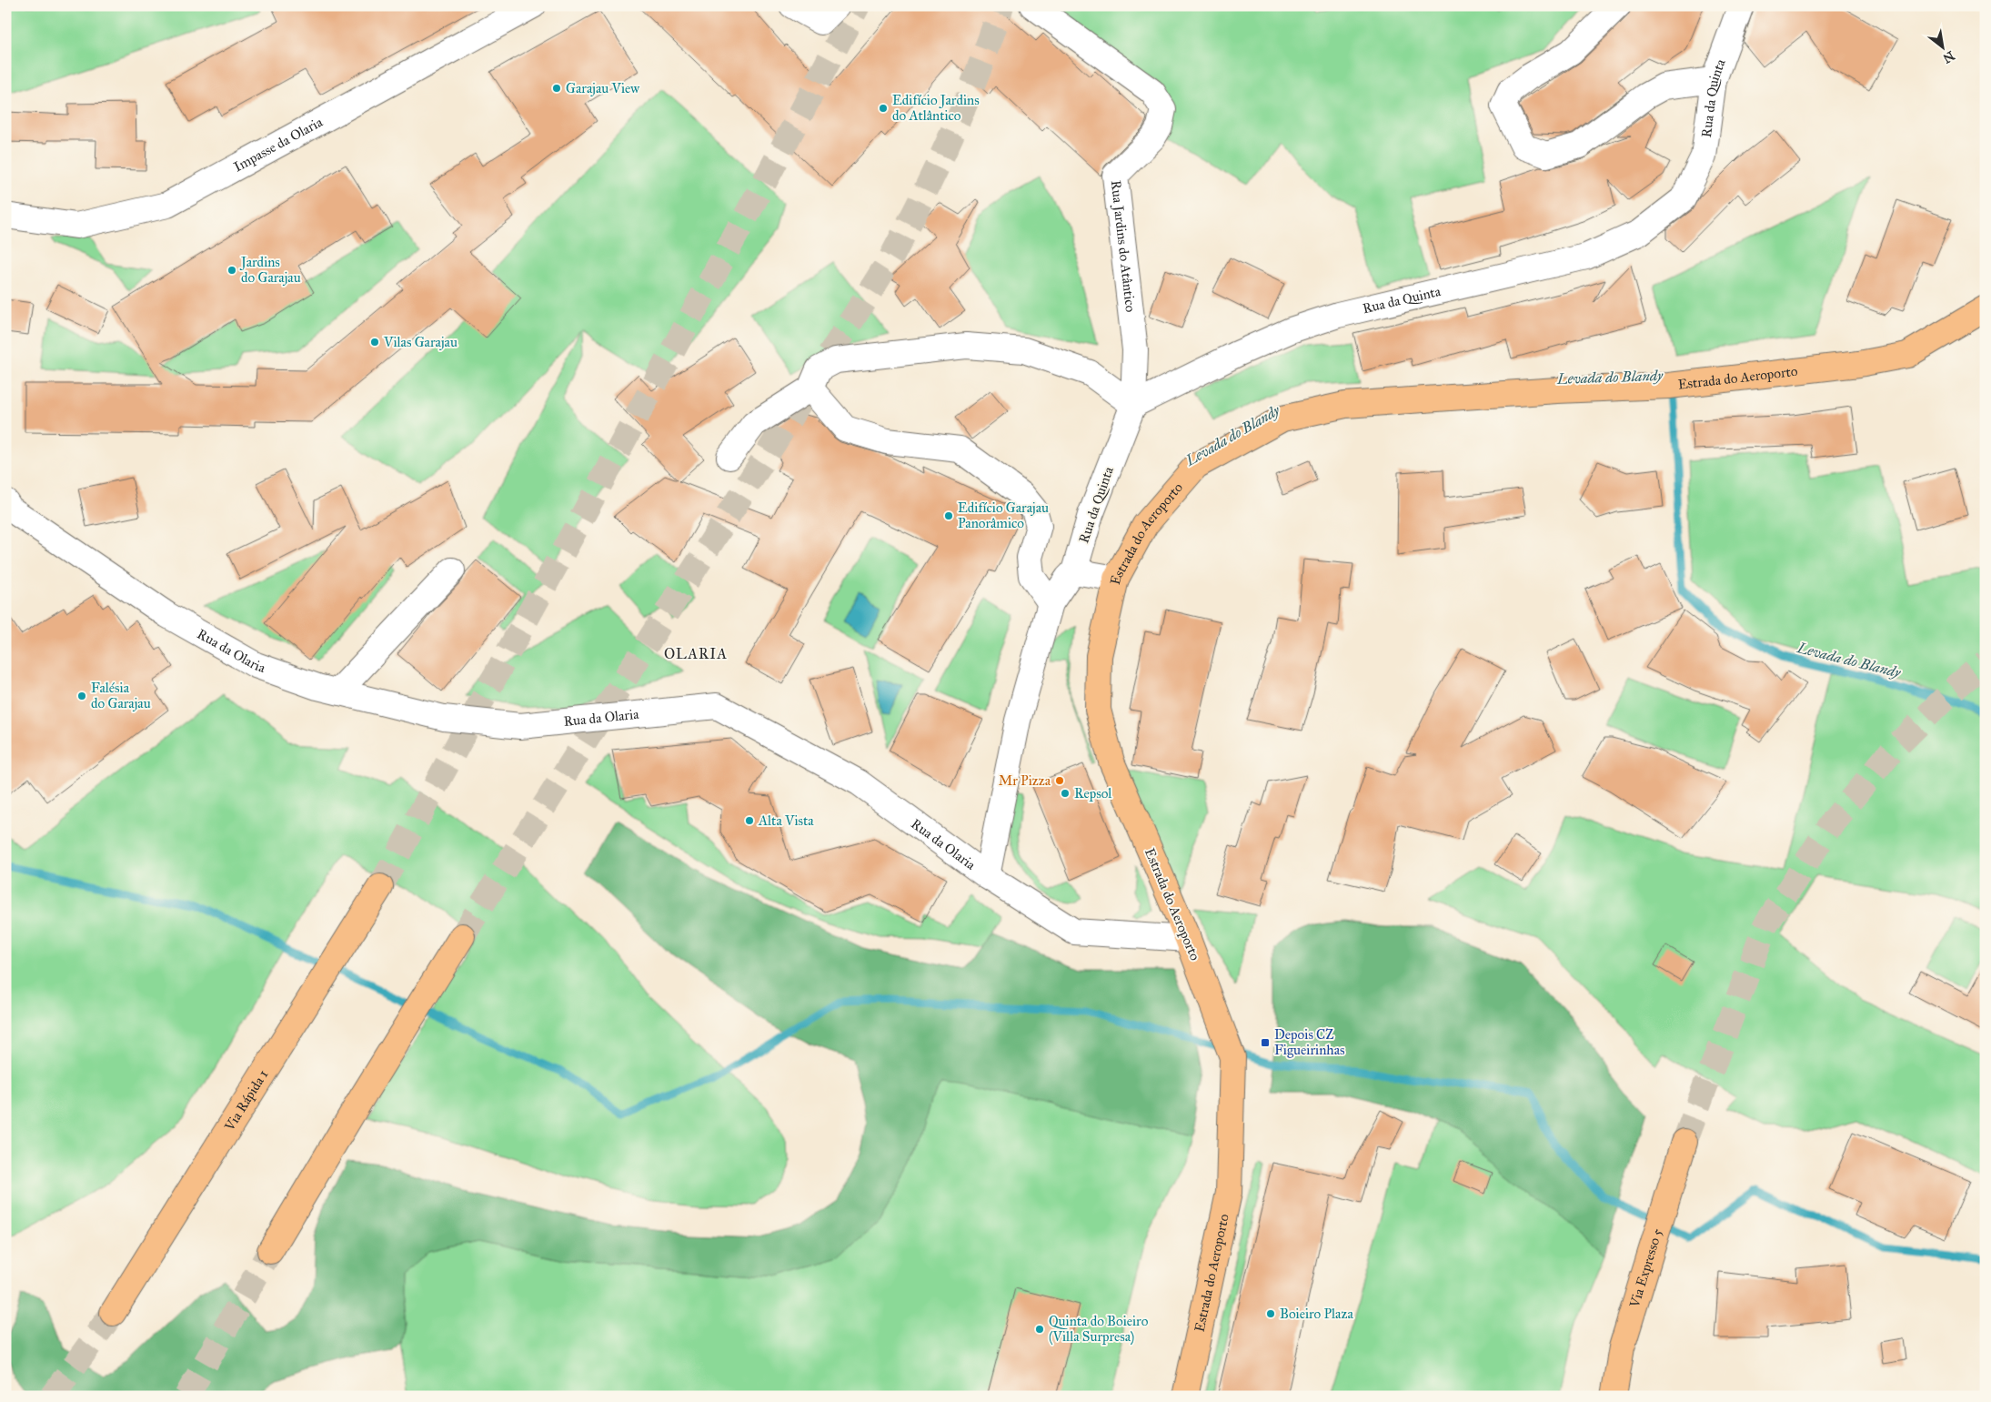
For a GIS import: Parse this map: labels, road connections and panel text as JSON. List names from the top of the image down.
{
  "streets": {
    "main road": ["Estrada do Aeroporto", "Via Rápida 1", "Via Expresso 5"],
    "street": [
      "Rua da Quinta",
      "Impasse da Olaria",
      "Rua Jardins do Atântico",
      "Rua da Olaria"
    ]
  },
  "crossings": [
    ["Rua da Quinta", "Rua Jardins do Atântico"],
    ["Estrada do Aeroporto", "Rua da Olaria"]
  ],
  "districts": ["OLARIA"],
  "water": ["Levada do Blandy"],
  "places": {
    "other": [
      "Garajau View",
      "Edifício Jardins do Atlântico",
      "Jardins do Garajau",
      "Vilas Garajau",
      "Edifício Garajau Panorâmico",
      "Falésia do Garajau",
      "Mr Pizza",
      "Repsol",
      "Alta Vista",
      "Boieiro Plaza",
      "Quinta do Boieiro (Villa Surpresa)"
    ],
    "transit": ["Depois CZ Figueirinhas"]
  },
  "north": "bottom right"
}
